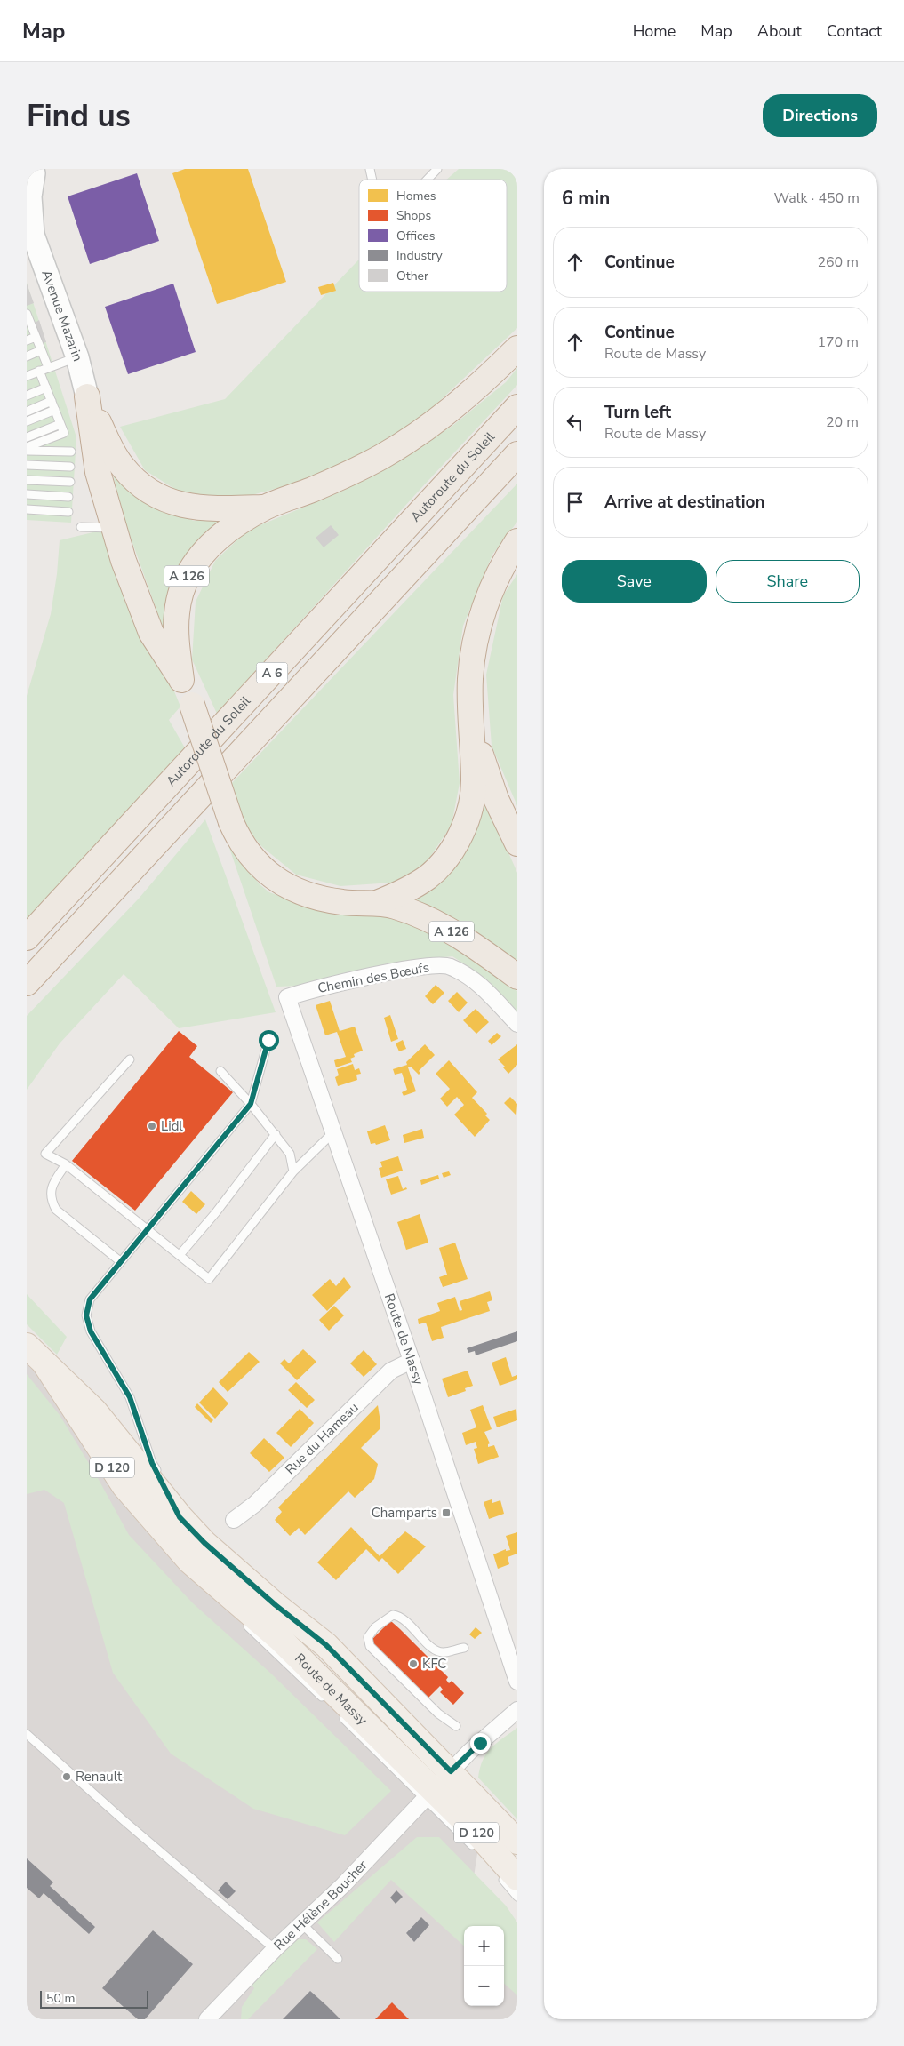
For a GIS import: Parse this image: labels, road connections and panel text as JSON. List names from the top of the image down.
{
  "streets": {
    "highway": ["Autoroute du Soleil", "A 126", "A 6"],
    "main road": ["Avenue Mazarin", "Route de Massy", "D 120"],
    "street": ["Chemin des Bœufs", "Rue du Hameau", "Rue Hélène Boucher"]
  },
  "crossings": [
    ["Chemin des Bœufs", "Route de Massy"],
    ["Route de Massy", "Rue du Hameau"],
    ["Route de Massy", "Rue Hélène Boucher"]
  ],
  "places": {
    "other": ["Lidl", "KFC", "Renault"],
    "transit": ["Champarts"]
  },
  "legend": [
    "Homes",
    "Shops",
    "Offices",
    "Industry",
    "Other"
  ],
  "scale_bar": "50 m",
  "page": {
    "header": "Map",
    "nav": [
      "Home",
      "Map",
      "About",
      "Contact"
    ],
    "buttons": [
      "Directions",
      ["Save", "Share"]
    ],
    "title": "Find us",
    "heading": ["6 min", "Walk · 450 m"],
    "list": [
      ["Continue", "260 m"],
      ["Continue", "Route de Massy", "170 m"],
      ["Turn left", "Route de Massy", "20 m"],
      "Arrive at destination"
    ],
    "map_buttons": ["+", "−"],
    "scale": "50 m"
  }
}
